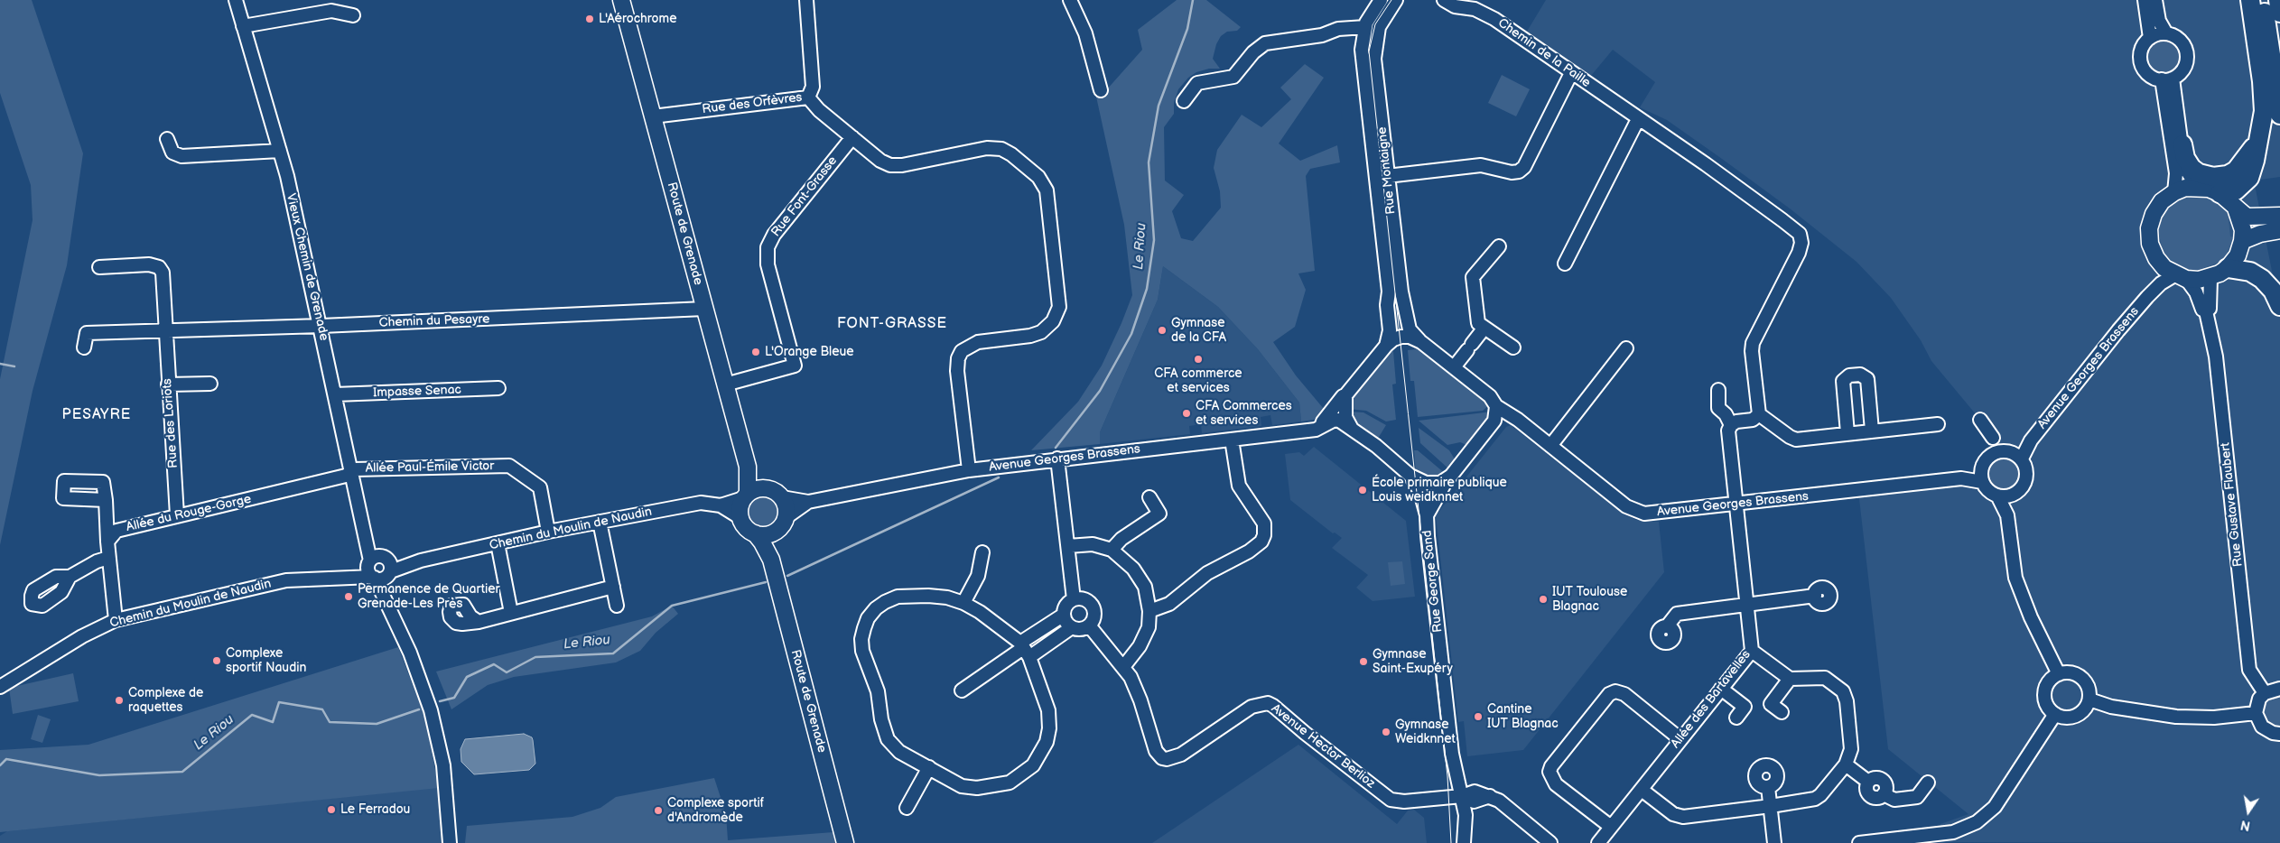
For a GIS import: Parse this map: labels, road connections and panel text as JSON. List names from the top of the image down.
{
  "streets": {
    "main road": ["Route de Grenade"],
    "street": [
      "Chemin de la Paille",
      "Rue des Orfèvres",
      "Rue Montaigne",
      "Rue Font-Grasse",
      "Vieux Chemin de Grenade",
      "Chemin du Pesayre",
      "Avenue Georges Brassens",
      "Impasse Senac",
      "Rue des Loriots",
      "Allée Paul-Émile Victor",
      "Rue Gustave Flaubert",
      "Allée du Rouge-Gorge",
      "Chemin du Moulin de Naudin",
      "Rue George Sand",
      "Allée des Bartavelles",
      "Avenue Hector Berlioz"
    ]
  },
  "crossings": [
    ["Rue des Orfèvres", "Route de Grenade"],
    ["Rue Montaigne", "Avenue Georges Brassens"],
    ["Rue Montaigne", "Rue George Sand"],
    ["Rue Font-Grasse", "Route de Grenade"],
    ["Route de Grenade", "Chemin du Pesayre"],
    ["Vieux Chemin de Grenade", "Chemin du Pesayre"],
    ["Vieux Chemin de Grenade", "Impasse Senac"],
    ["Vieux Chemin de Grenade", "Allée Paul-Émile Victor"],
    ["Vieux Chemin de Grenade", "Allée du Rouge-Gorge"],
    ["Vieux Chemin de Grenade", "Chemin du Moulin de Naudin"],
    ["Chemin du Pesayre", "Rue des Loriots"],
    ["Avenue Georges Brassens", "Rue Gustave Flaubert"],
    ["Avenue Georges Brassens", "Chemin du Moulin de Naudin"],
    ["Avenue Georges Brassens", "Rue George Sand"],
    ["Avenue Georges Brassens", "Allée des Bartavelles"],
    ["Rue des Loriots", "Allée du Rouge-Gorge"],
    ["Allée Paul-Émile Victor", "Allée du Rouge-Gorge"],
    ["Allée Paul-Émile Victor", "Chemin du Moulin de Naudin"],
    ["Rue George Sand", "Avenue Hector Berlioz"]
  ],
  "districts": ["FONT-GRASSE", "PESAYRE"],
  "water": ["Le Riou"],
  "places": [
    "L'Aérochrome",
    "Gymnase de la CFA",
    "L'Orange Bleue",
    "CFA commerce et services",
    "CFA Commerces et services",
    "École primaire publique Louis weidknnet",
    "Permanence de Quartier Grenade-Les Près",
    "IUT Toulouse Blagnac",
    "Complexe sportif Naudin",
    "Gymnase Saint-Exupéry",
    "Complexe de raquettes",
    "Cantine IUT Blagnac",
    "Gymnase Weidknnet",
    "Le Ferradou",
    "Complexe sportif d'Andromède"
  ],
  "north": "bottom"
}
